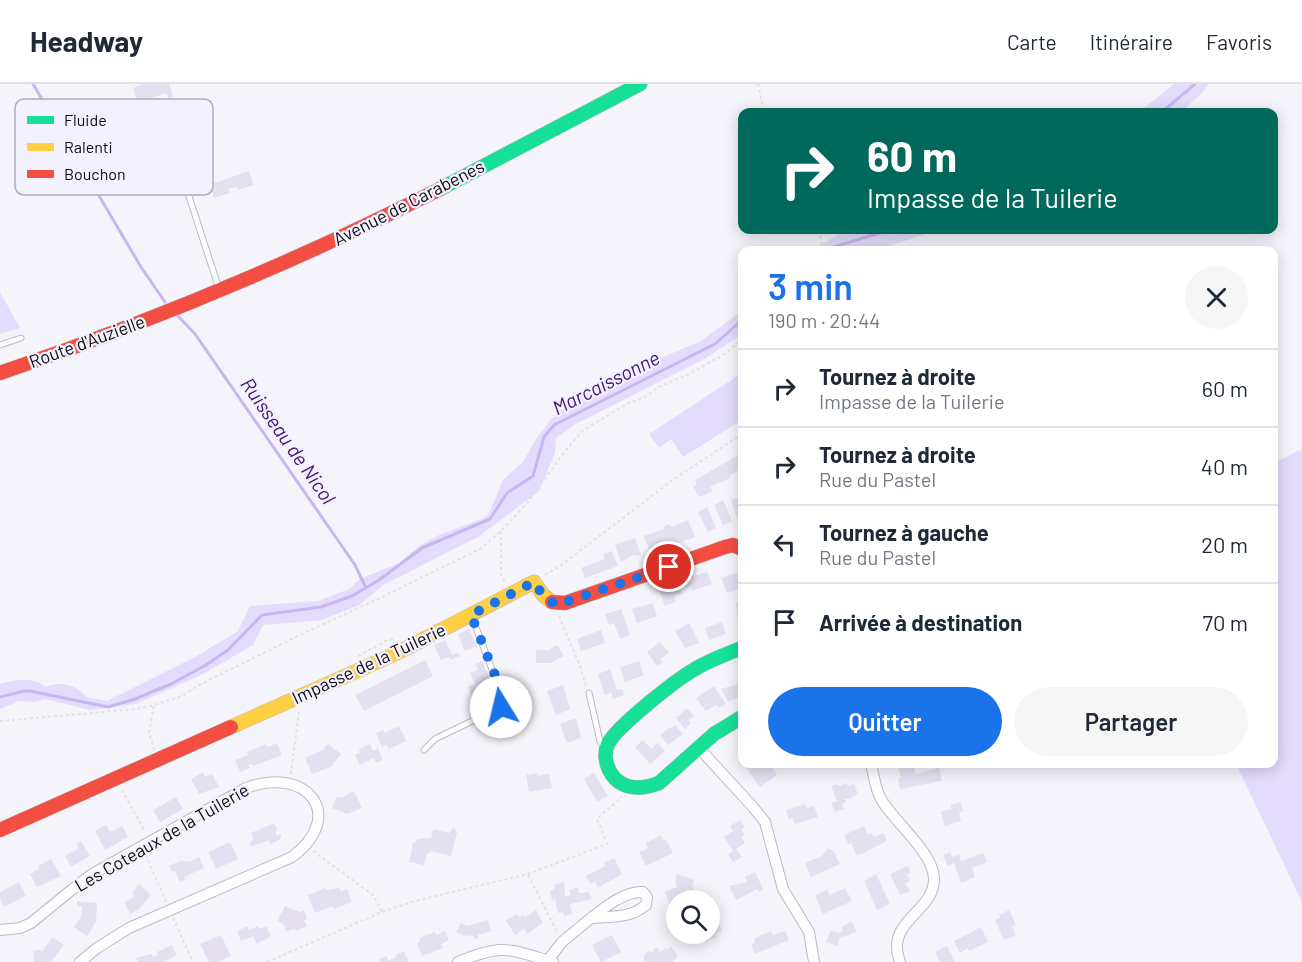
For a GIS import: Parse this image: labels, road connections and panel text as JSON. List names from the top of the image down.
{
  "streets": {
    "street": [
      "Avenue de Carabenes",
      "Route d'Auzielle",
      "Impasse de la Tuilerie",
      "Les Coteaux de la Tuilerie"
    ]
  },
  "crossings": [
    ["Avenue de Carabenes", "Route d'Auzielle"]
  ],
  "water": ["Marcaissonne", "Ruisseau de Nicol"],
  "legend": ["Fluide", "Ralenti", "Bouchon"],
  "page": {
    "header": "Headway",
    "nav": ["Carte", "Itinéraire", "Favoris"],
    "turn": ["60 m", "Impasse de la Tuilerie"],
    "heading": ["3 min", "190 m · 20:44"],
    "list": [
      {
        "name": "Tournez à droite",
        "note": "Impasse de la Tuilerie",
        "value": "60 m"
      },
      {
        "name": "Tournez à droite",
        "note": "Rue du Pastel",
        "value": "40 m"
      },
      {
        "name": "Tournez à gauche",
        "note": "Rue du Pastel",
        "value": "20 m"
      },
      {
        "name": "Arrivée à destination",
        "value": "70 m"
      }
    ],
    "buttons": ["Quitter", "Partager"]
  }
}
